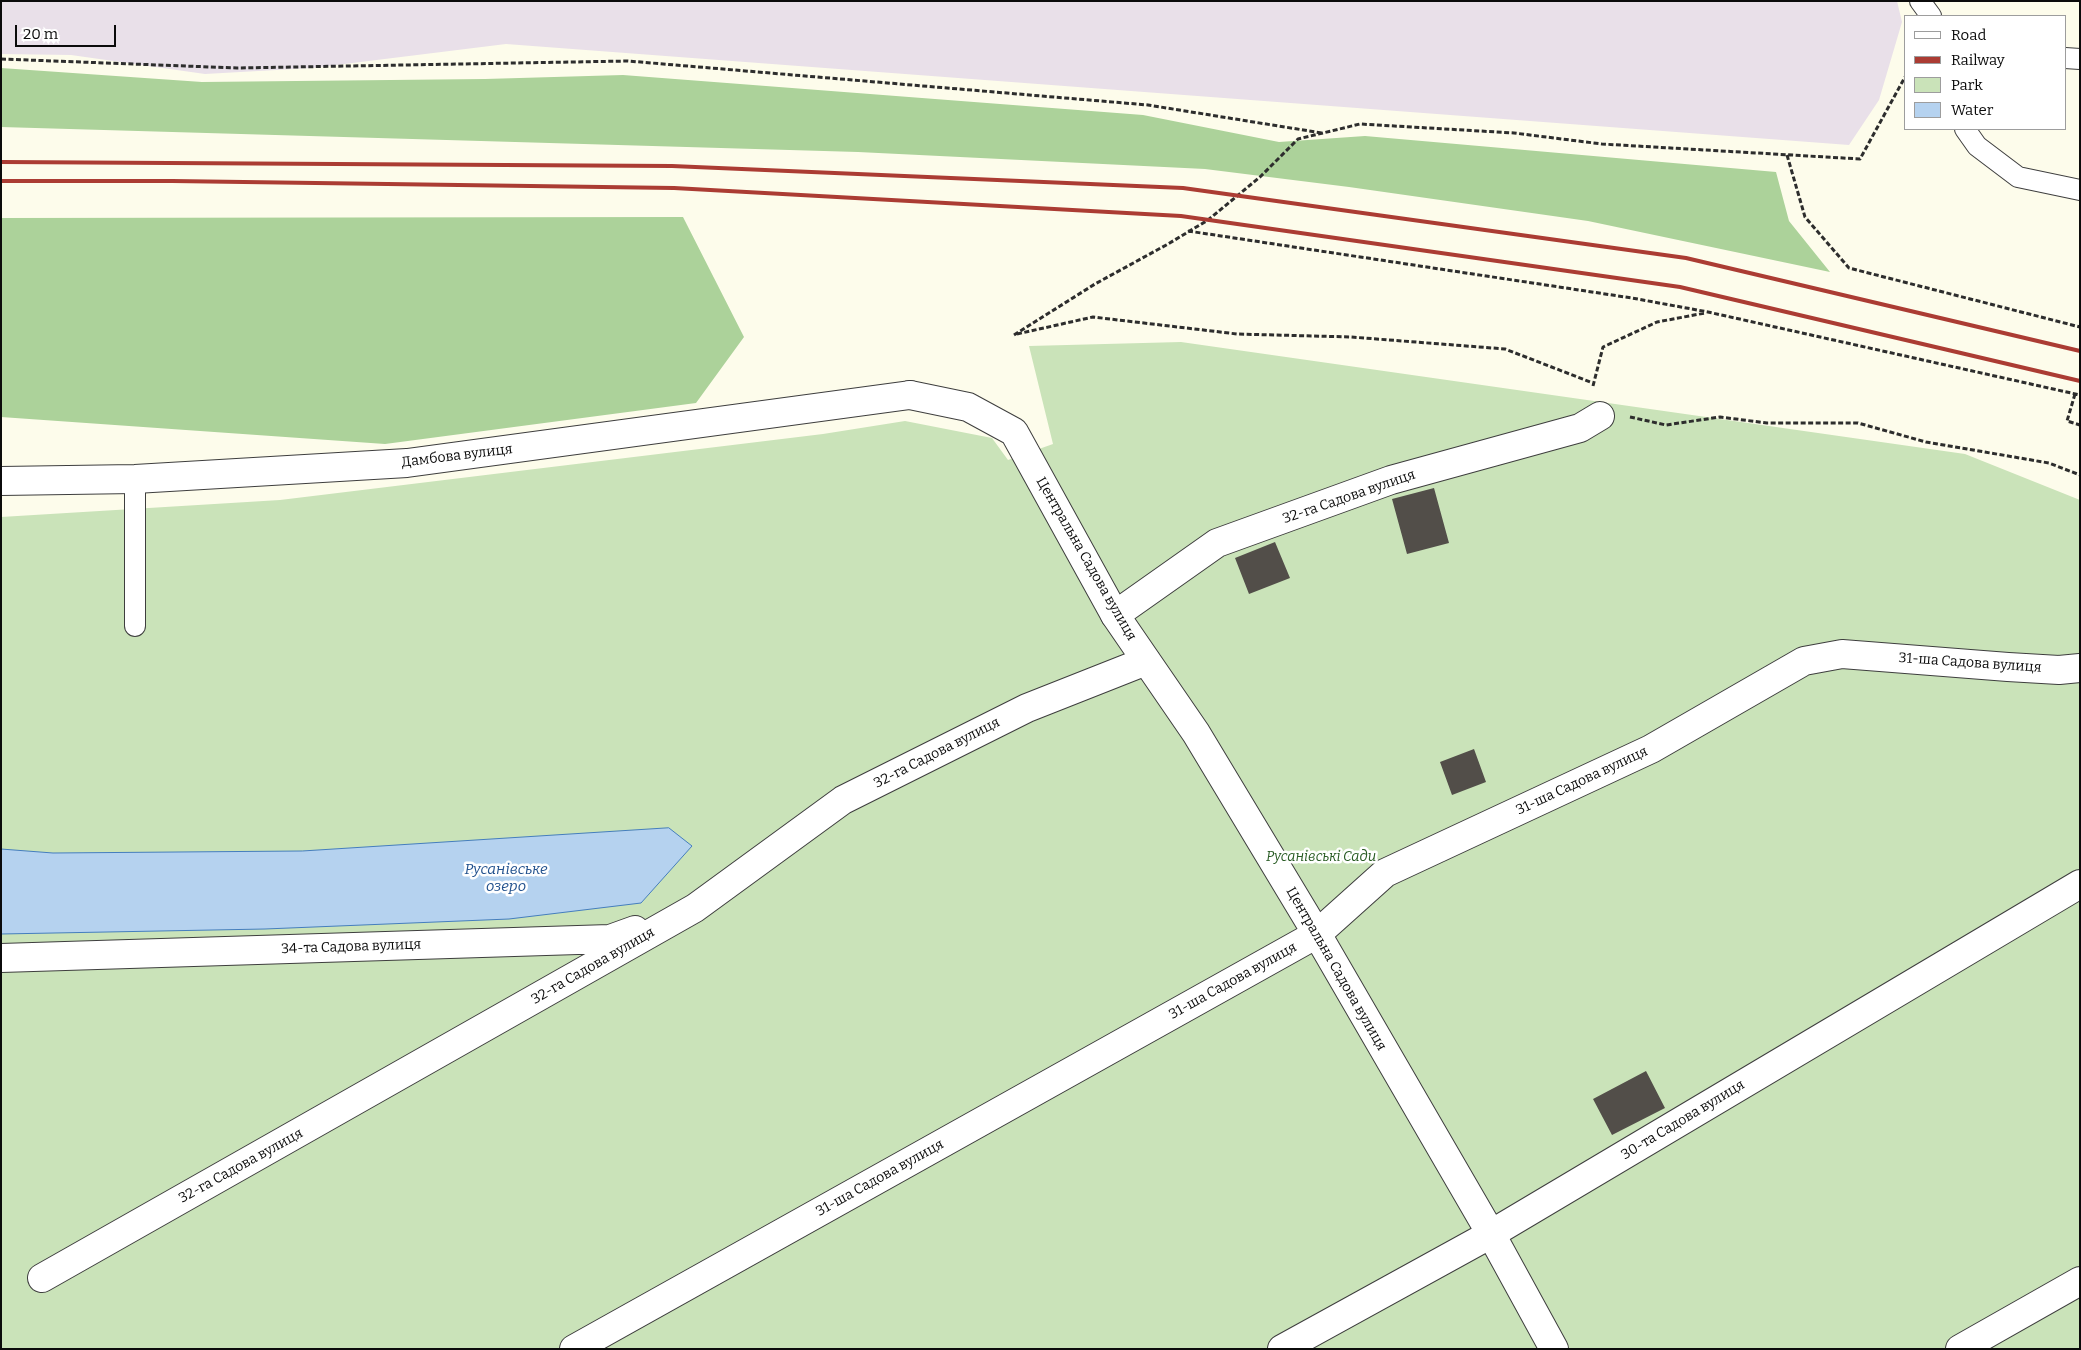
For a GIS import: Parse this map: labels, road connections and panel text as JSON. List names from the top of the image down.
{
  "streets": {
    "street": [
      "Дамбова вулиця",
      "32-га Садова вулиця",
      "Центральна Садова вулиця",
      "31-ша Садова вулиця",
      "34-та Садова вулиця",
      "30-та Садова вулиця"
    ]
  },
  "crossings": [
    ["Дамбова вулиця", "Центральна Садова вулиця"],
    ["32-га Садова вулиця", "Центральна Садова вулиця"],
    ["32-га Садова вулиця", "34-та Садова вулиця"],
    ["Центральна Садова вулиця", "31-ша Садова вулиця"],
    ["Центральна Садова вулиця", "30-та Садова вулиця"]
  ],
  "water": ["Русанівське озеро"],
  "parks": ["Русанівські Сади"],
  "legend": [
    "Road",
    "Railway",
    "Park",
    "Water"
  ],
  "scale_bar": "20 m"
}
